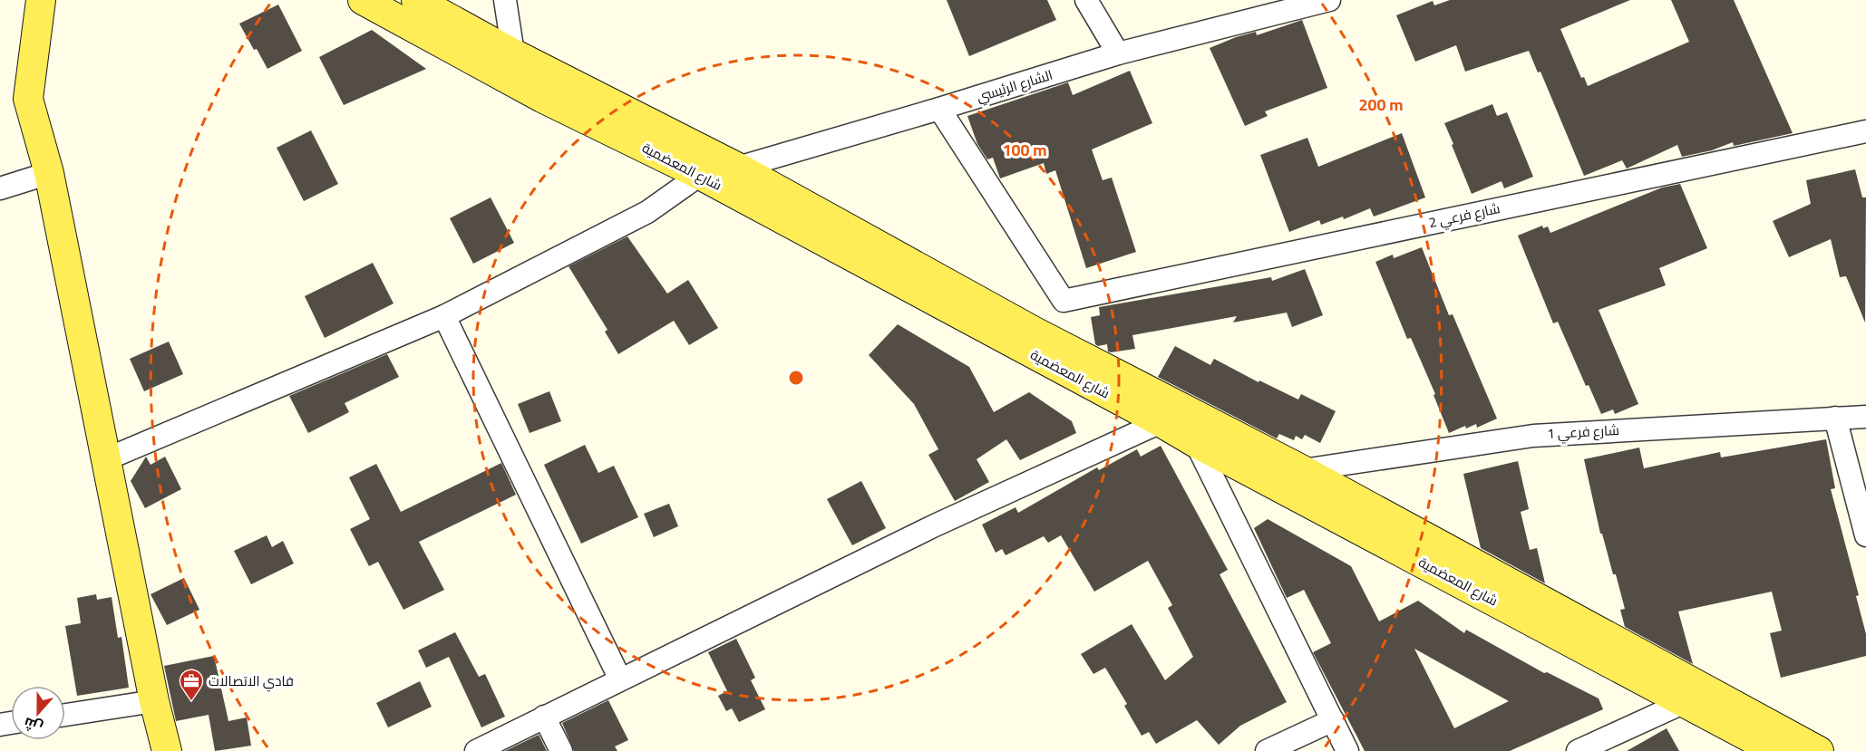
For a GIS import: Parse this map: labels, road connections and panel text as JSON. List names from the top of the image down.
{
  "streets": {
    "main road": ["شارع المعضمية"],
    "street": ["الشارع الرئيسي", "شارع فرعي 2", "شارع فرعي 1"]
  },
  "crossings": [
    ["الشارع الرئيسي", "شارع المعضمية"],
    ["الشارع الرئيسي", "شارع فرعي 2"],
    ["شارع المعضمية", "شارع فرعي 1"]
  ],
  "places": {
    "office": ["فادي الاتصالات"]
  },
  "north": "bottom",
  "rings": ["200 m", "100 m"]
}
